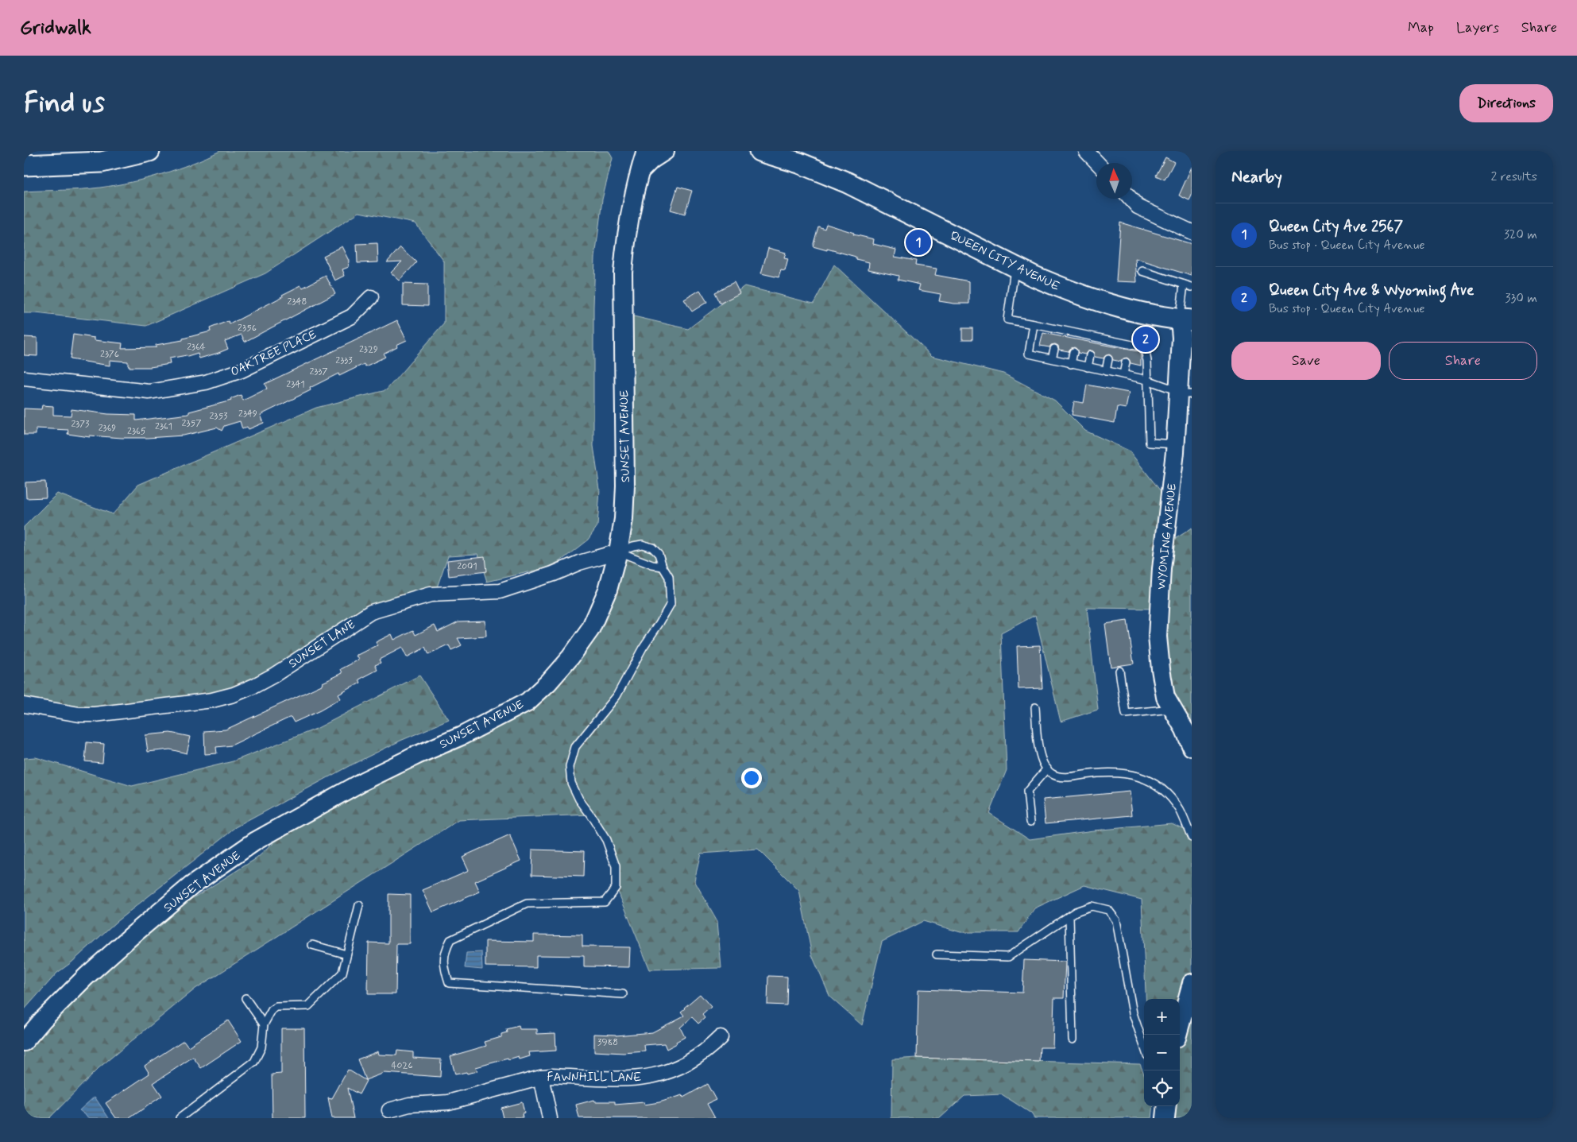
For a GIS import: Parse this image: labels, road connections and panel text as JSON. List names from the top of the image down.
{
  "streets": {
    "main road": ["QUEEN CITY AVENUE"],
    "street": [
      "OAKTREE PLACE",
      "SUNSET AVENUE",
      "WYOMING AVENUE",
      "SUNSET LANE",
      "FAWNHILL LANE"
    ]
  },
  "crossings": [
    ["QUEEN CITY AVENUE", "WYOMING AVENUE"],
    ["SUNSET AVENUE", "SUNSET LANE"]
  ],
  "house_numbers": [
    "2348",
    "2356",
    "2364",
    "2329",
    "2376",
    "2333",
    "2337",
    "2341",
    "2349",
    "2353",
    "2357",
    "2373",
    "2361",
    "2369",
    "2365",
    "2001",
    "3988",
    "4026"
  ],
  "north": "top",
  "page": {
    "header": "Gridwalk",
    "nav": ["Map", "Layers", "Share"],
    "buttons": [
      "Directions",
      ["Save", "Share"]
    ],
    "title": "Find us",
    "heading": ["Nearby", "2 results"],
    "list": [
      {
        "mark": "1",
        "name": "Queen City Ave 2567",
        "note": "Bus stop · Queen City Avenue",
        "value": "320 m"
      },
      {
        "mark": "2",
        "name": "Queen City Ave & Wyoming Ave",
        "note": "Bus stop · Queen City Avenue",
        "value": "330 m"
      }
    ],
    "pins": ["1", "2"],
    "map_buttons": ["+", "−"]
  }
}
